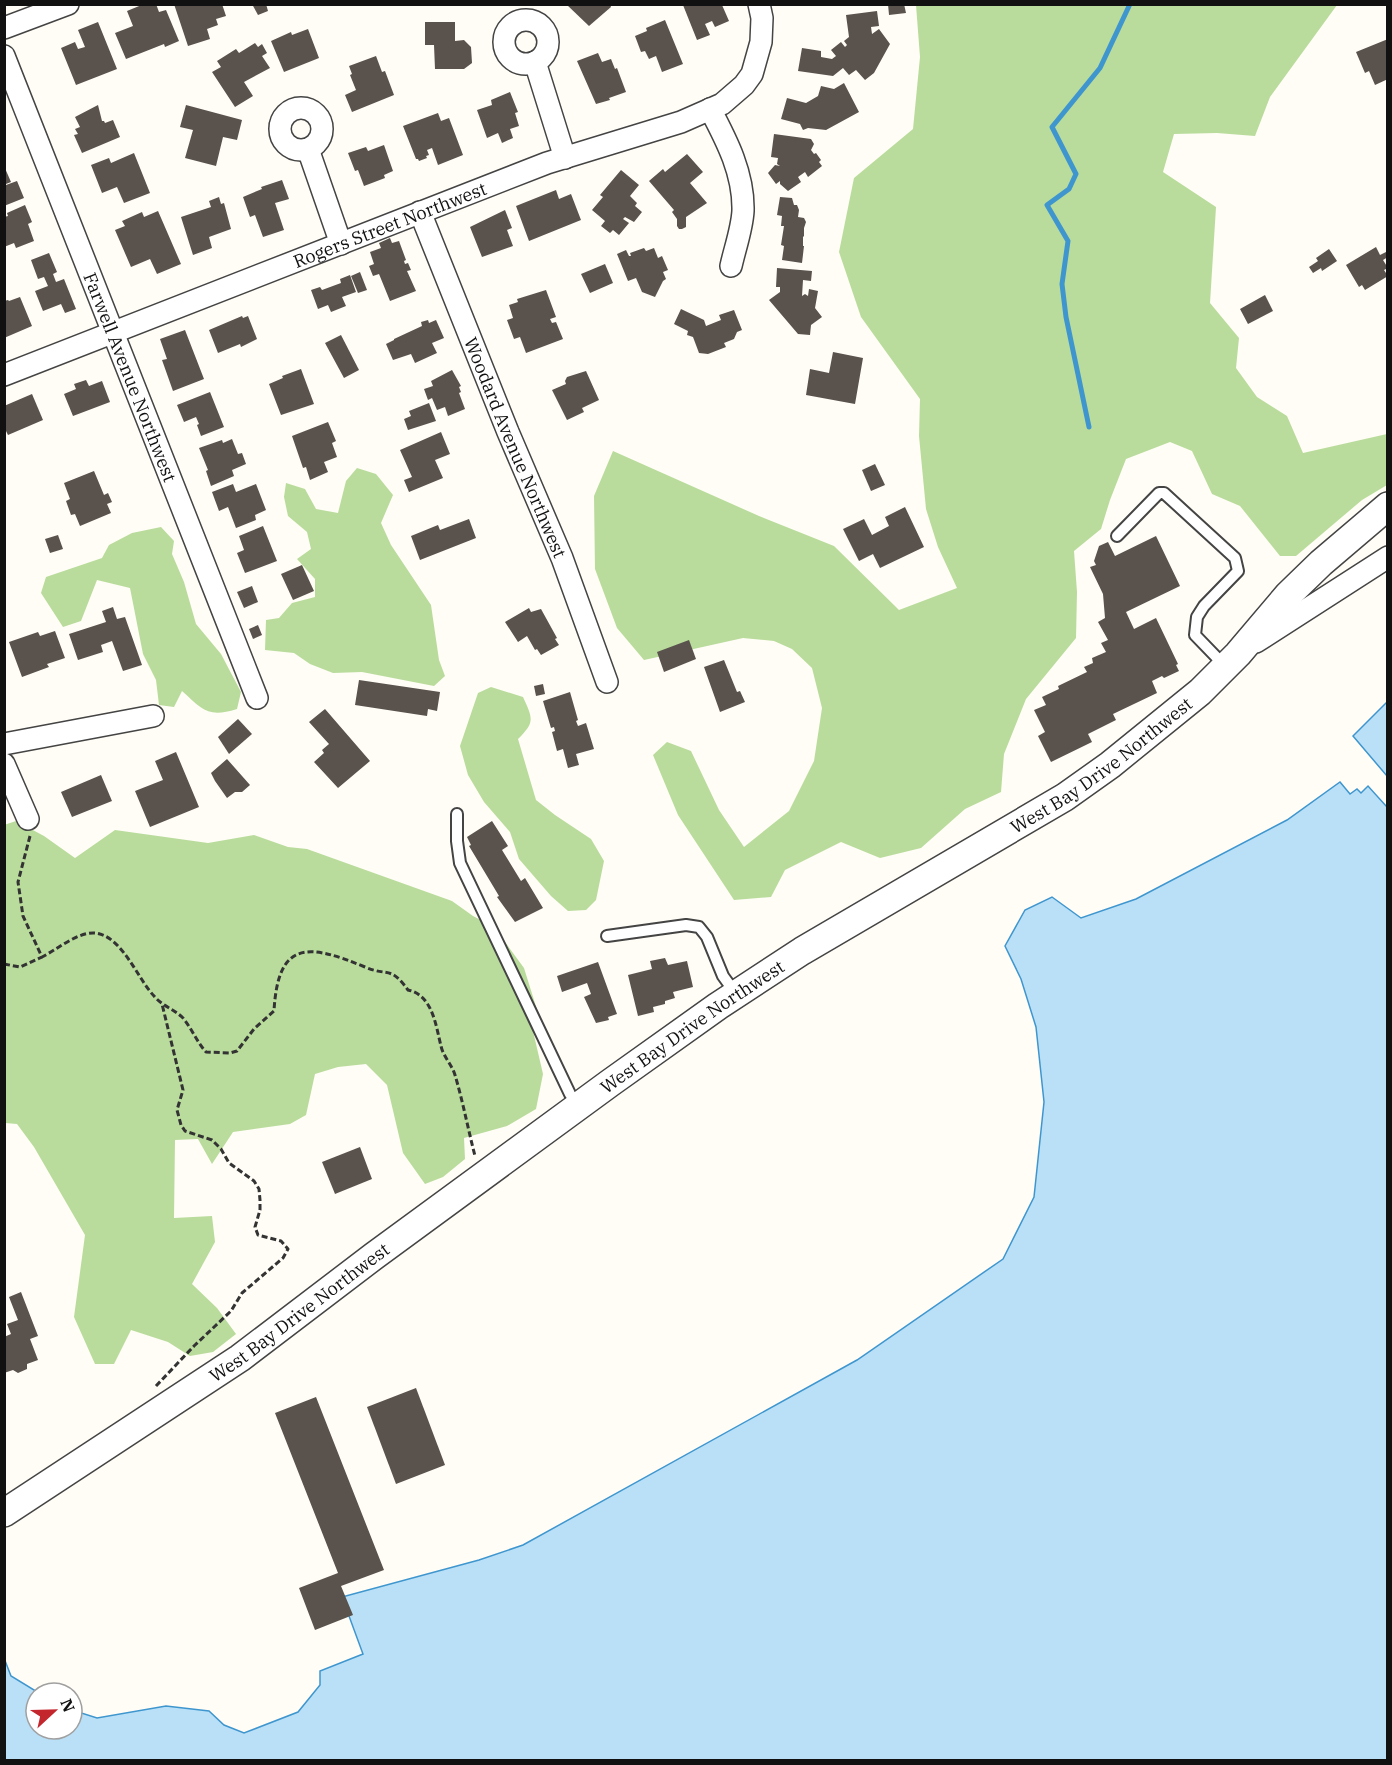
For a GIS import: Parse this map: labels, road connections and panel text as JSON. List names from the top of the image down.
{
  "streets": {
    "street": [
      "Rogers Street Northwest",
      "Farwell Avenue Northwest",
      "Woodard Avenue Northwest",
      "West Bay Drive Northwest"
    ]
  },
  "crossings": [
    ["Rogers Street Northwest", "Farwell Avenue Northwest"],
    ["Rogers Street Northwest", "Woodard Avenue Northwest"]
  ],
  "north": "right"
}
